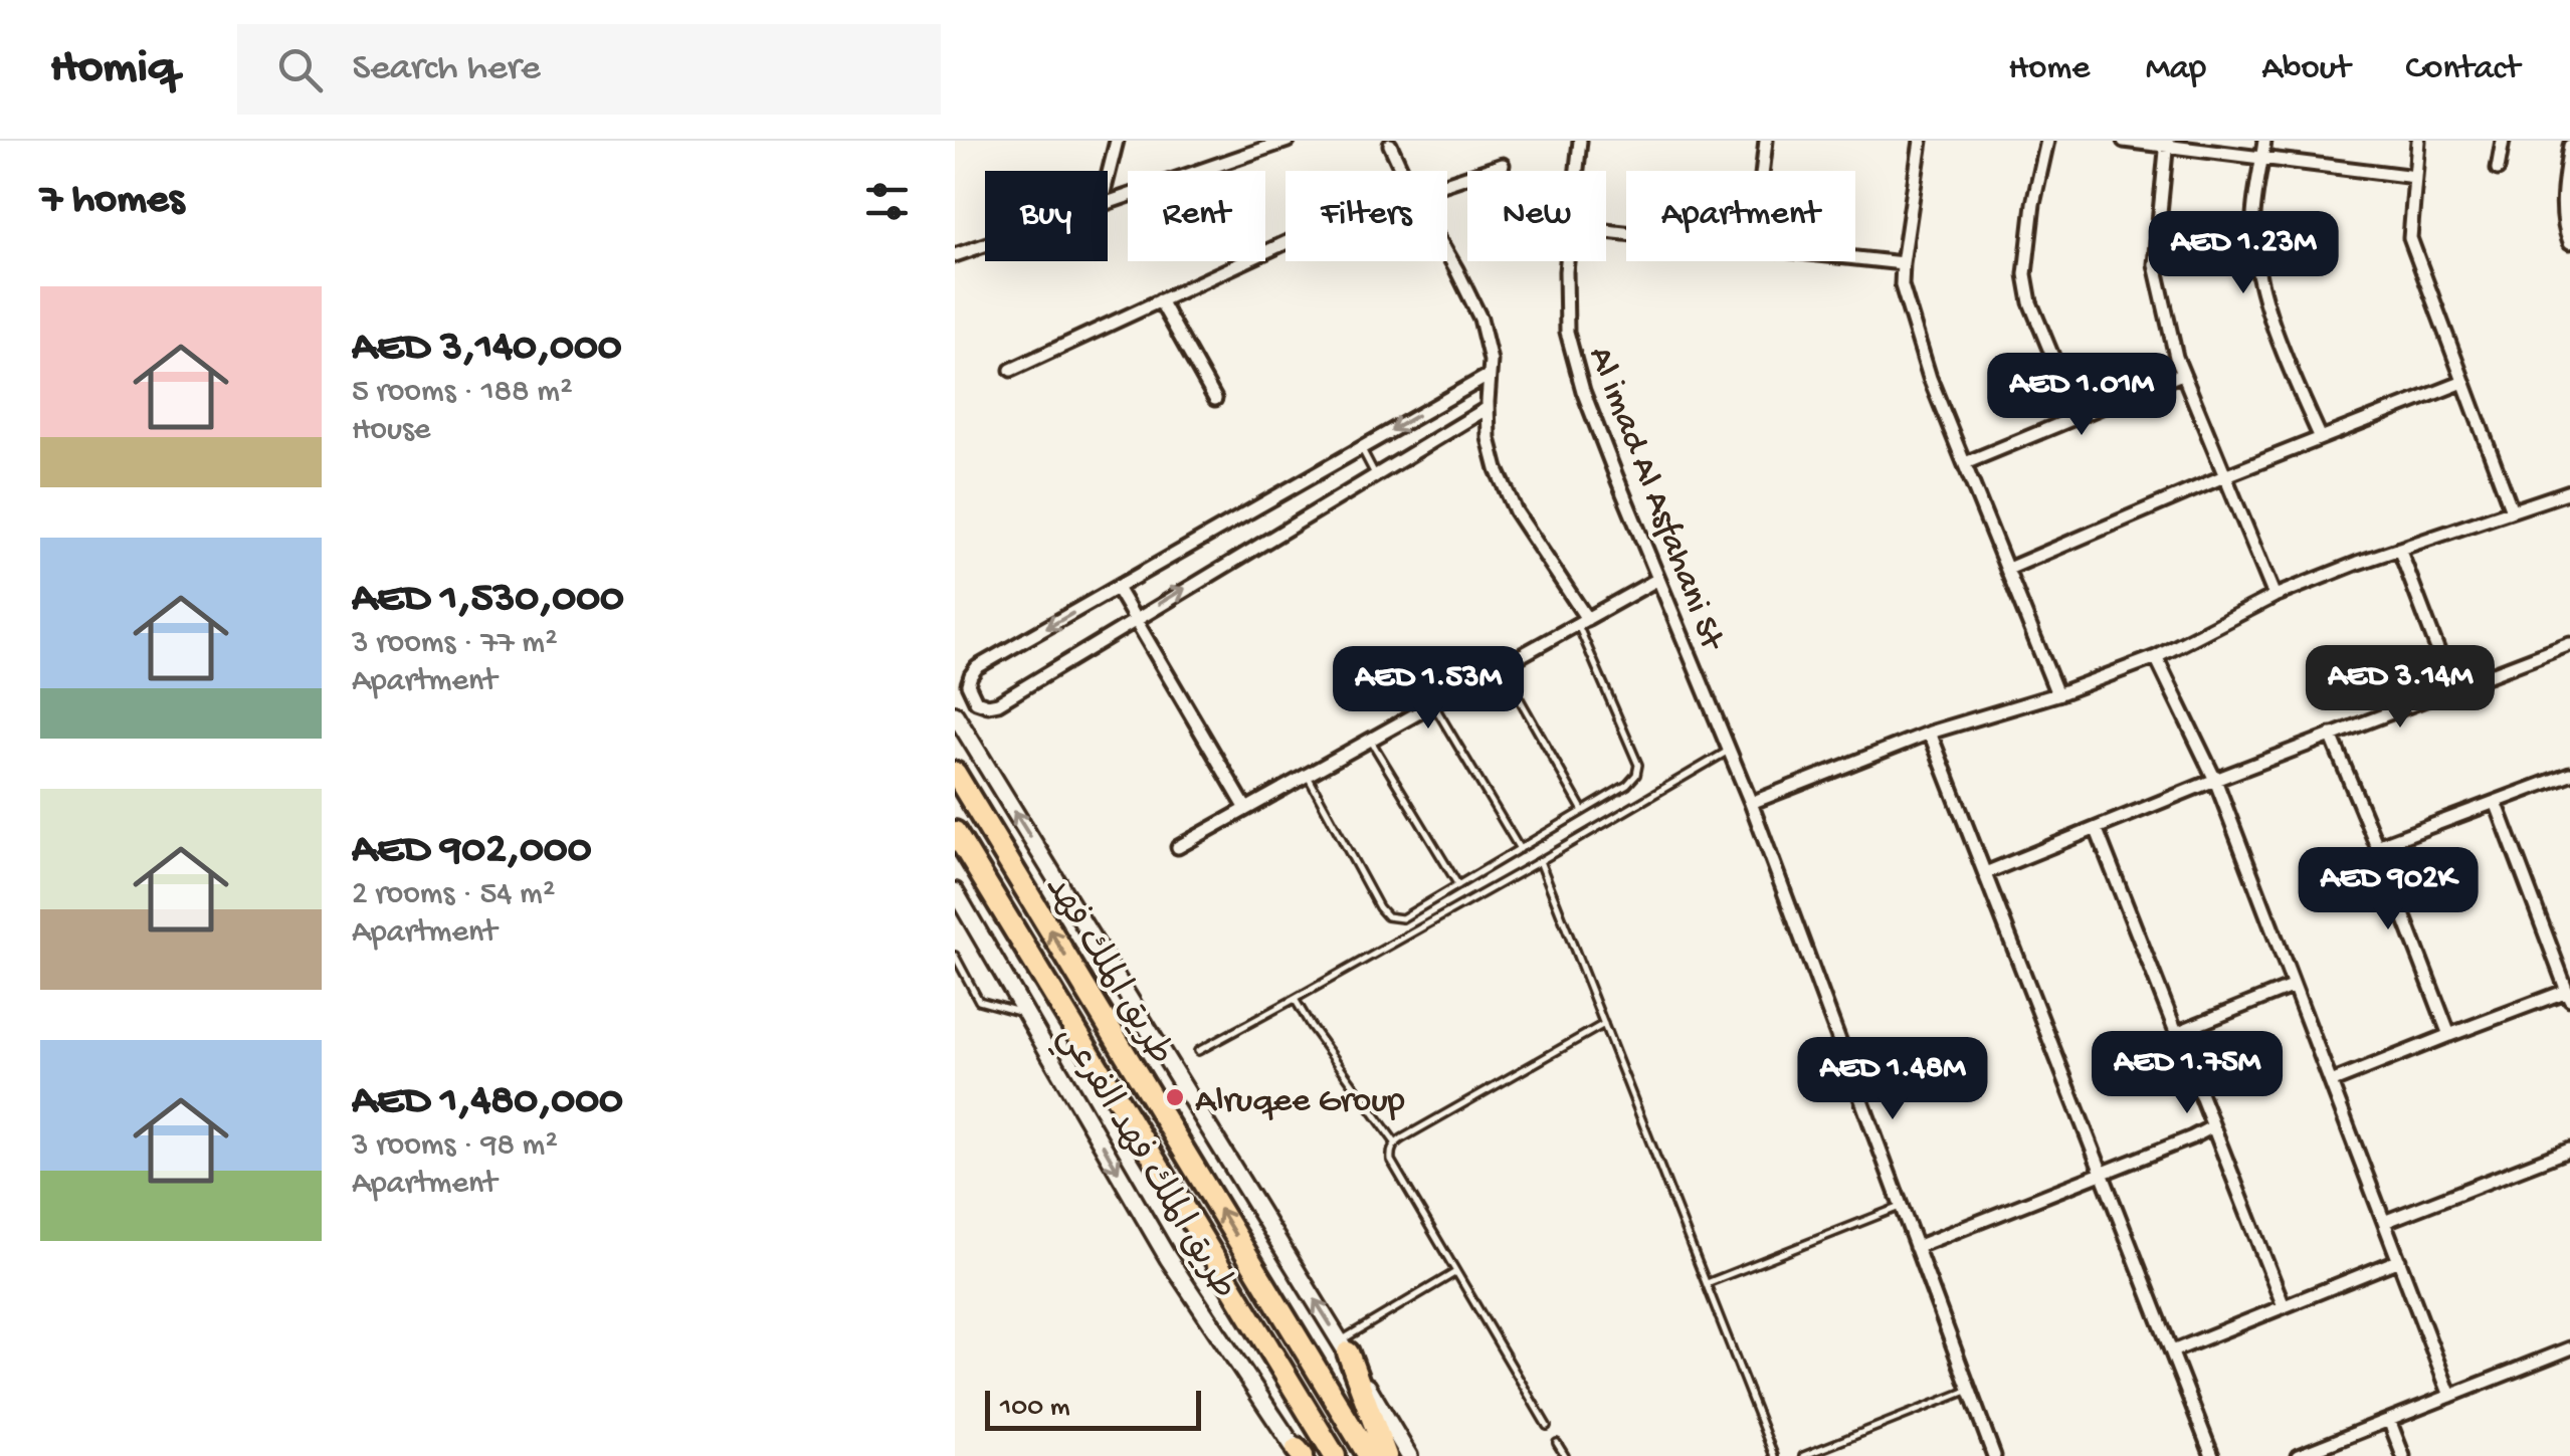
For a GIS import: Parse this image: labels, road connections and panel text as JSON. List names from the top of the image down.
{
  "streets": {
    "highway": ["طريق الملك فهد"],
    "main road": ["طريق الملك فهد الفرعي"],
    "street": ["Al imad Al Asfahani St"]
  },
  "places": ["Alruqee Group"],
  "scale_bar": "100 m",
  "page": {
    "header": "Homiq",
    "search": "Search here",
    "nav": [
      "Home",
      "Map",
      "About",
      "Contact"
    ],
    "heading": "7 homes",
    "chip": [
      "Buy",
      "Rent",
      "Filters",
      "New",
      "Apartment"
    ],
    "price": [
      "AED 1.23M",
      "AED 1.01M",
      "AED 3.14M",
      "AED 1.53M",
      "AED 902K",
      "AED 1.75M",
      "AED 1.48M"
    ],
    "list": [
      {
        "name": "AED 3,140,000",
        "note": "5 rooms · 188 m² · House"
      },
      {
        "name": "AED 1,530,000",
        "note": "3 rooms · 77 m² · Apartment"
      },
      {
        "name": "AED 902,000",
        "note": "2 rooms · 54 m² · Apartment"
      },
      {
        "name": "AED 1,480,000",
        "note": "3 rooms · 98 m² · Apartment"
      }
    ],
    "scale": "100 m"
  }
}
